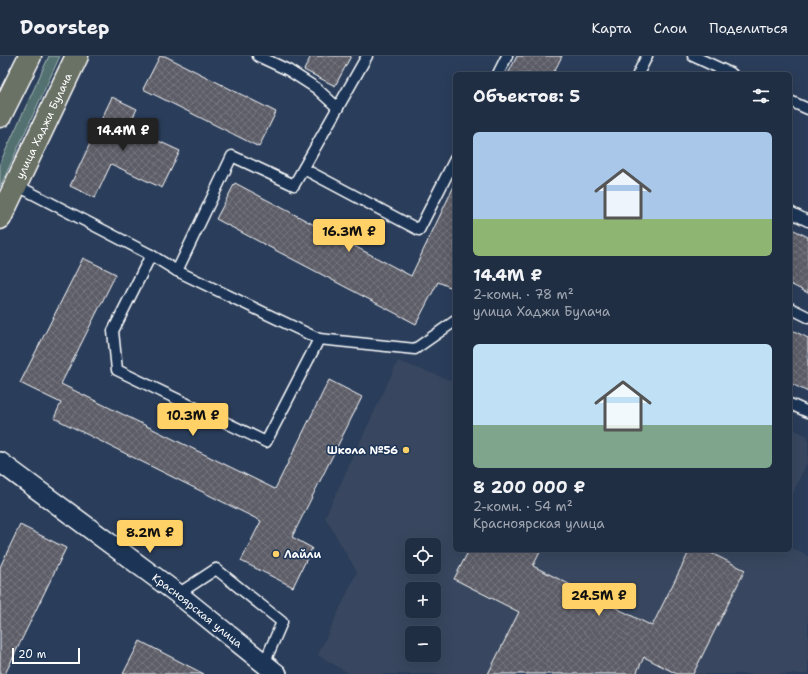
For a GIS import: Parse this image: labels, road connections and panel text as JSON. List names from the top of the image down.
{
  "streets": {
    "main road": ["улица Хаджи Булача"],
    "street": ["Красноярская улица"]
  },
  "places": ["Школа №56", "Лайли"],
  "scale_bar": "20 m",
  "page": {
    "header": "Doorstep",
    "nav": ["Карта", "Слои", "Поделиться"],
    "heading": "Объектов: 5",
    "price": [
      "14.4M ₽",
      "16.3M ₽",
      "10.3M ₽",
      "8.2M ₽",
      "24.5M ₽"
    ],
    "list": [
      {
        "name": "14.4M ₽",
        "note": "2-комн. · 78 m² · улица Хаджи Булача"
      },
      {
        "name": "8 200 000 ₽",
        "note": "2-комн. · 54 m² · Красноярская улица"
      }
    ],
    "map_buttons": ["+", "−"],
    "scale": "20 m"
  }
}
